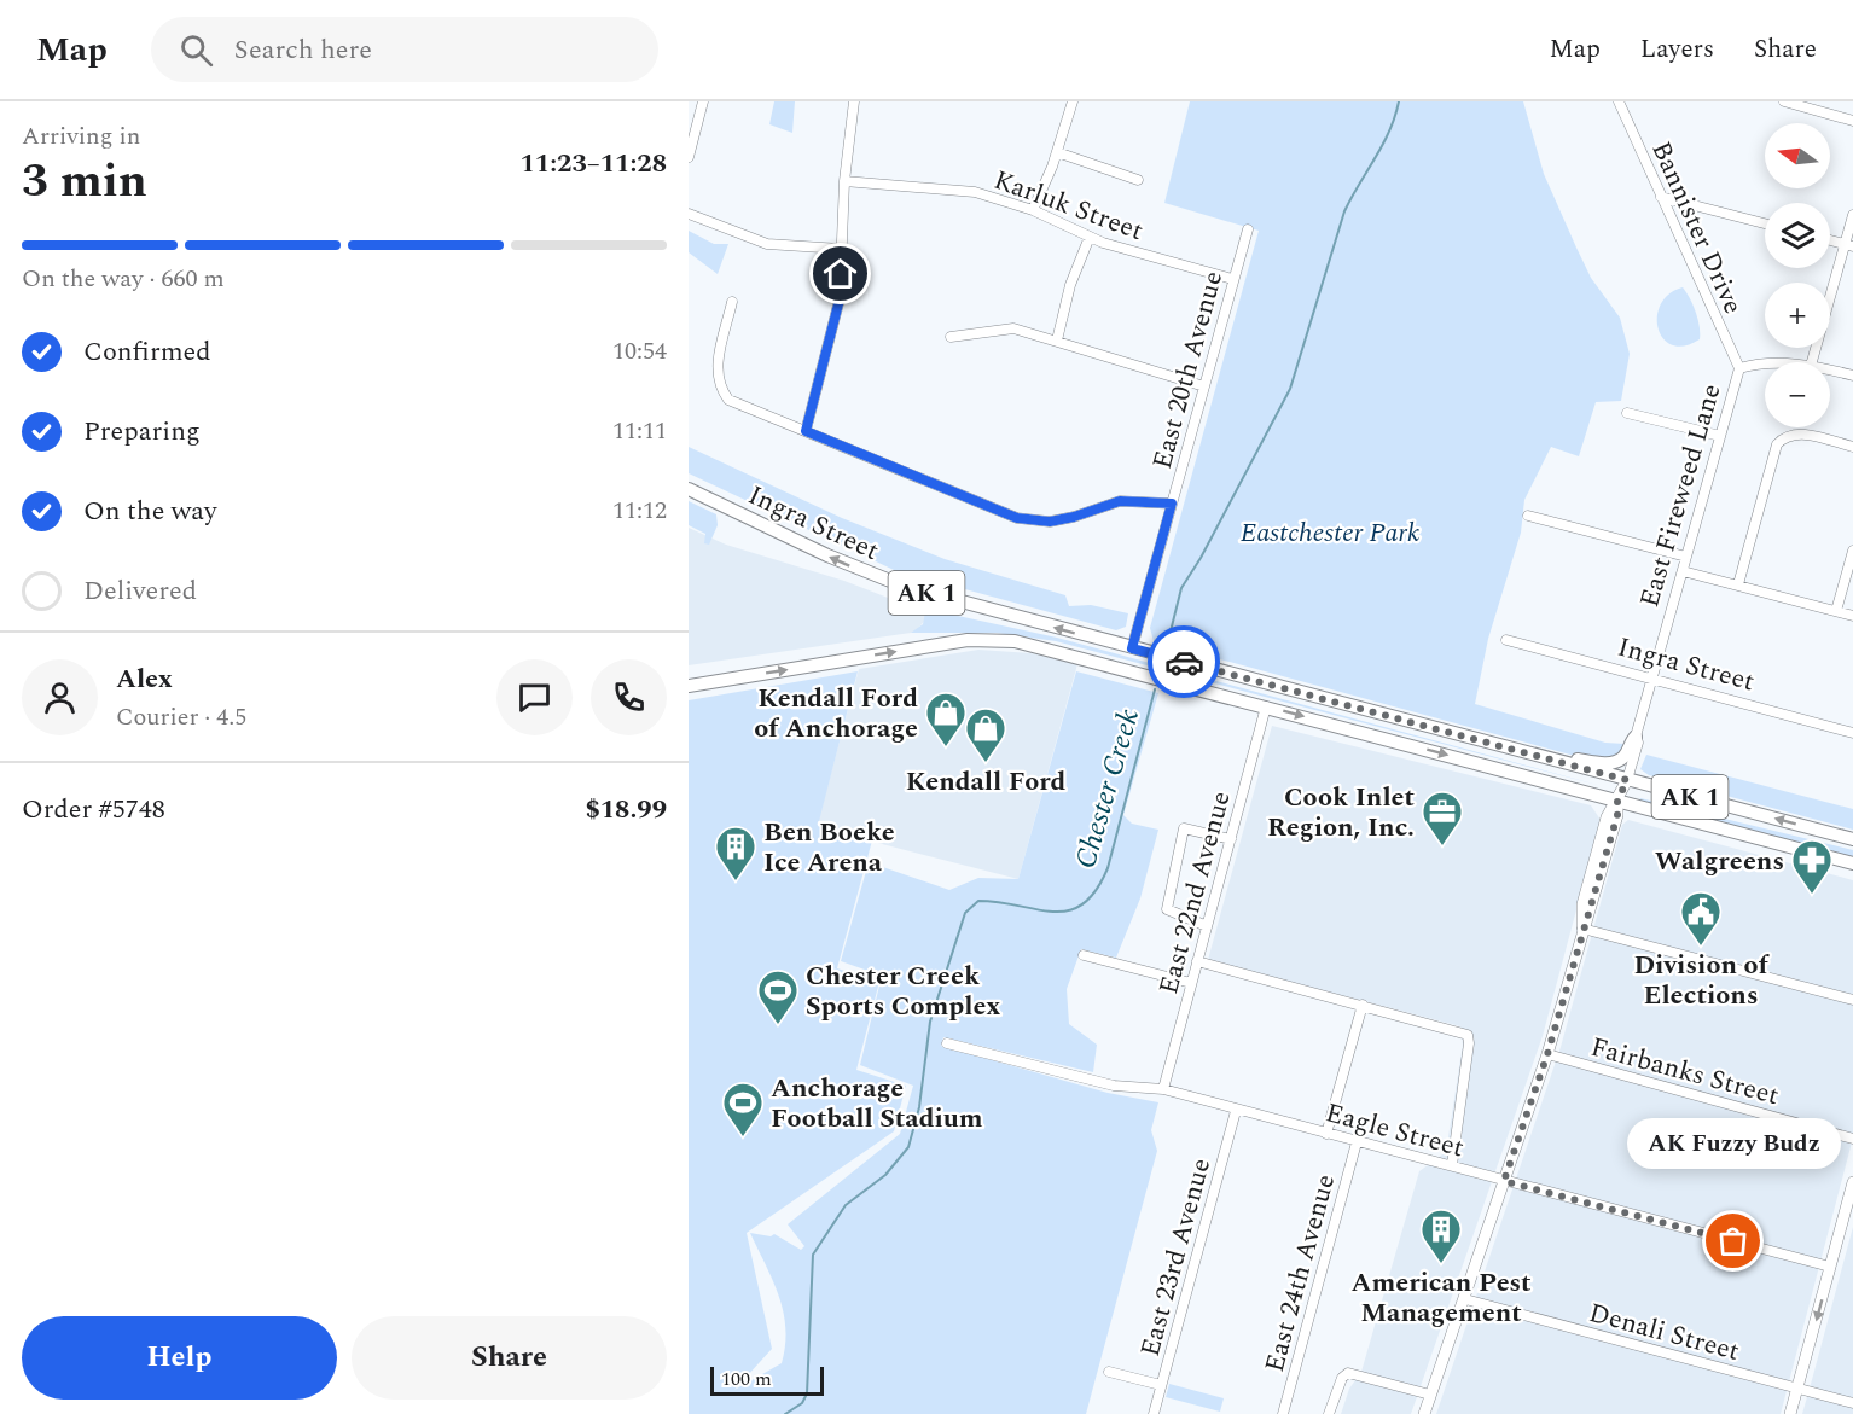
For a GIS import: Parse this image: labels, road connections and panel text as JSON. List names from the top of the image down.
{
  "streets": {
    "highway": ["Ingra Street", "AK 1"],
    "main road": ["East Fireweed Lane"],
    "street": [
      "Karluk Street",
      "Bannister Drive",
      "East 20th Avenue",
      "East 22nd Avenue",
      "Fairbanks Street",
      "Eagle Street",
      "East 23rd Avenue",
      "East 24th Avenue",
      "Denali Street"
    ]
  },
  "crossings": [
    ["Karluk Street", "East 20th Avenue"],
    ["Bannister Drive", "East Fireweed Lane"],
    ["East 20th Avenue", "Ingra Street"],
    ["East 20th Avenue", "AK 1"],
    ["East Fireweed Lane", "Ingra Street"],
    ["East Fireweed Lane", "AK 1"],
    ["East Fireweed Lane", "Fairbanks Street"],
    ["East Fireweed Lane", "Eagle Street"],
    ["East Fireweed Lane", "Denali Street"],
    ["Ingra Street", "AK 1"],
    ["AK 1", "East 22nd Avenue"],
    ["East 22nd Avenue", "Eagle Street"],
    ["Eagle Street", "East 23rd Avenue"],
    ["Eagle Street", "East 24th Avenue"]
  ],
  "water": ["Chester Creek"],
  "parks": ["Eastchester Park"],
  "places": {
    "shop": ["Kendall Ford of Anchorage", "Kendall Ford"],
    "office": ["Cook Inlet Region, Inc."],
    "building": ["Ben Boeke Ice Arena", "American Pest Management"],
    "pharmacy": ["Walgreens"],
    "public building": ["Division of Elections"],
    "sports": ["Chester Creek Sports Complex", "Anchorage Football Stadium"],
    "other": ["AK Fuzzy Budz"]
  },
  "scale_bar": "100 m",
  "north": "left",
  "page": {
    "header": "Map",
    "search": "Search here",
    "nav": ["Map", "Layers", "Share"],
    "heading": ["3 min", "Arriving in", "11:23–11:28"],
    "panel": [
      "Alex",
      "Courier · 4.5",
      "Order #5748",
      "$18.99"
    ],
    "map_buttons": ["+", "−"],
    "bar": "On the way · 660 m",
    "list": [
      ["Confirmed", "10:54"],
      ["Preparing", "11:11"],
      ["On the way", "11:12"],
      "Delivered"
    ],
    "bubble": "AK Fuzzy Budz",
    "buttons": ["Help", "Share"],
    "scale": "100 m"
  }
}
